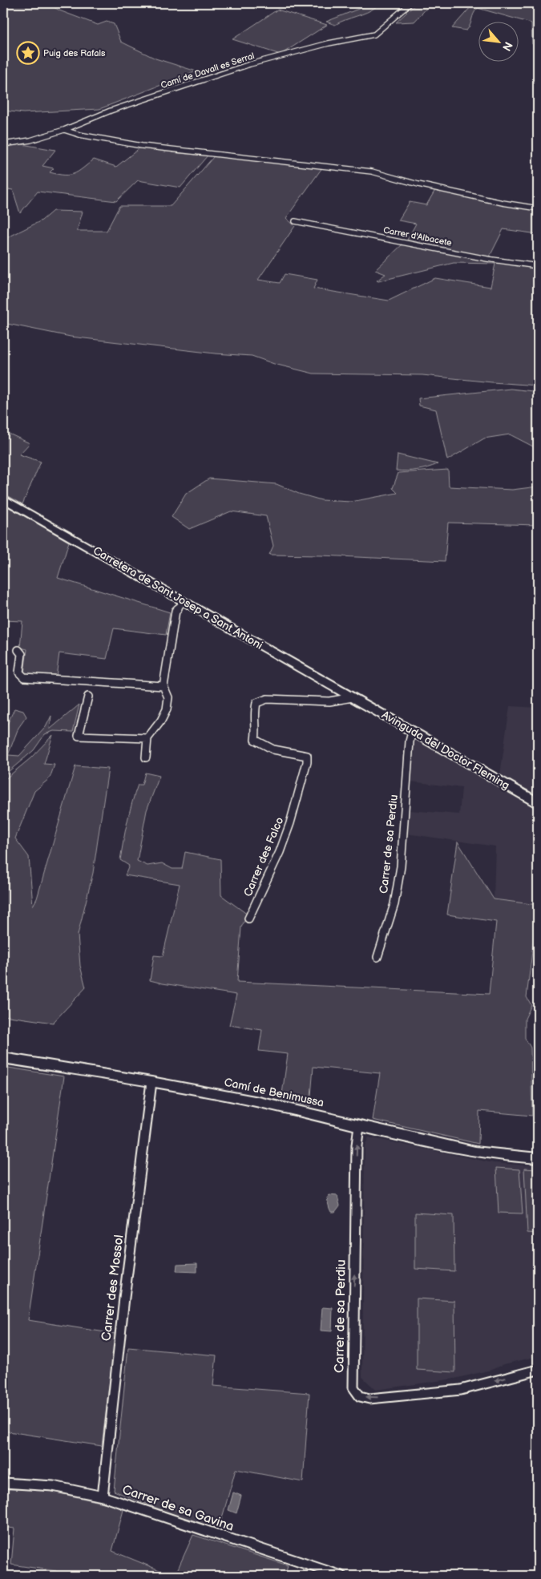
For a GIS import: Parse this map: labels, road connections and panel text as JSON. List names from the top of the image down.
{
  "streets": {
    "main road": ["Carretera de Sant Josep a Sant Antoni", "Avinguda del Doctor Fleming"],
    "street": [
      "Camí de Davall es Serral",
      "Carrer d'Albacete",
      "Carrer de sa Perdiu",
      "Carrer des Falco",
      "Camí de Benimussa",
      "Carrer des Mossol",
      "Carrer de sa Gavina"
    ]
  },
  "crossings": [
    ["Carretera de Sant Josep a Sant Antoni", "Avinguda del Doctor Fleming"],
    ["Carretera de Sant Josep a Sant Antoni", "Carrer des Falco"],
    ["Avinguda del Doctor Fleming", "Carrer de sa Perdiu"],
    ["Avinguda del Doctor Fleming", "Carrer des Falco"],
    ["Carrer de sa Perdiu", "Camí de Benimussa"],
    ["Camí de Benimussa", "Carrer des Mossol"],
    ["Carrer des Mossol", "Carrer de sa Gavina"]
  ],
  "places": {
    "place": ["Puig des Rafals"]
  },
  "north": "bottom right"
}
